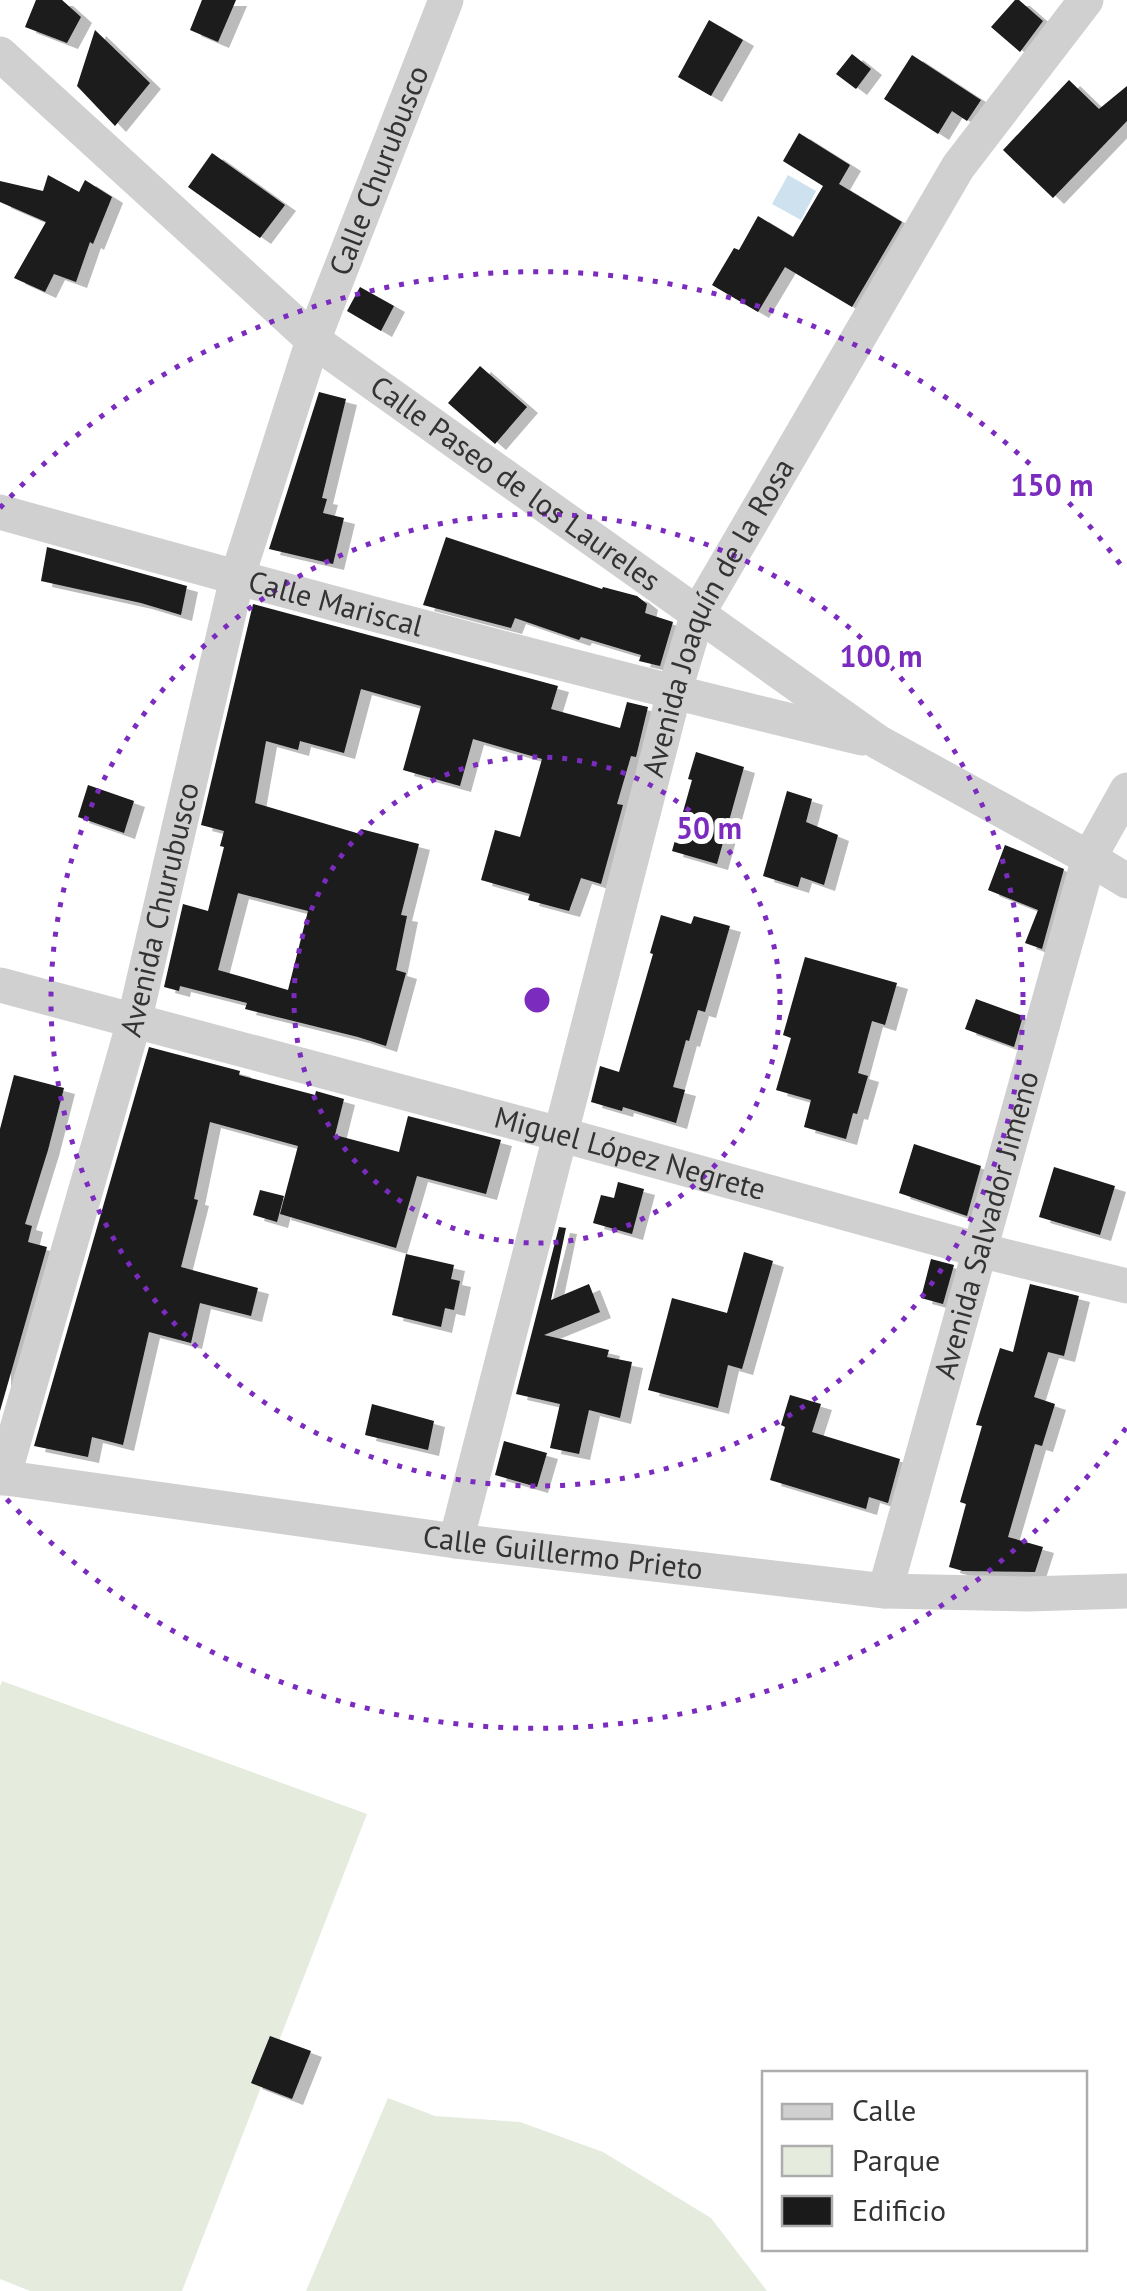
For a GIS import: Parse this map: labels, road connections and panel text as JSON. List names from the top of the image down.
{
  "streets": {
    "street": [
      "Calle Churubusco",
      "Calle Paseo de los Laureles",
      "Calle Mariscal",
      "Avenida Joaquín de la Rosa",
      "Avenida Churubusco",
      "Miguel López Negrete",
      "Avenida Salvador Jimeno",
      "Calle Guillermo Prieto"
    ]
  },
  "crossings": [
    ["Calle Churubusco", "Calle Paseo de los Laureles"],
    ["Calle Churubusco", "Avenida Churubusco"],
    ["Calle Paseo de los Laureles", "Calle Mariscal"],
    ["Calle Paseo de los Laureles", "Avenida Joaquín de la Rosa"],
    ["Calle Paseo de los Laureles", "Avenida Churubusco"],
    ["Calle Paseo de los Laureles", "Avenida Salvador Jimeno"],
    ["Calle Mariscal", "Avenida Joaquín de la Rosa"],
    ["Calle Mariscal", "Avenida Churubusco"],
    ["Avenida Joaquín de la Rosa", "Miguel López Negrete"],
    ["Avenida Joaquín de la Rosa", "Calle Guillermo Prieto"],
    ["Avenida Churubusco", "Miguel López Negrete"],
    ["Avenida Churubusco", "Calle Guillermo Prieto"],
    ["Miguel López Negrete", "Avenida Salvador Jimeno"],
    ["Avenida Salvador Jimeno", "Calle Guillermo Prieto"]
  ],
  "legend": ["Calle", "Parque", "Edificio"],
  "rings": ["150 m", "100 m", "50 m"]
}
